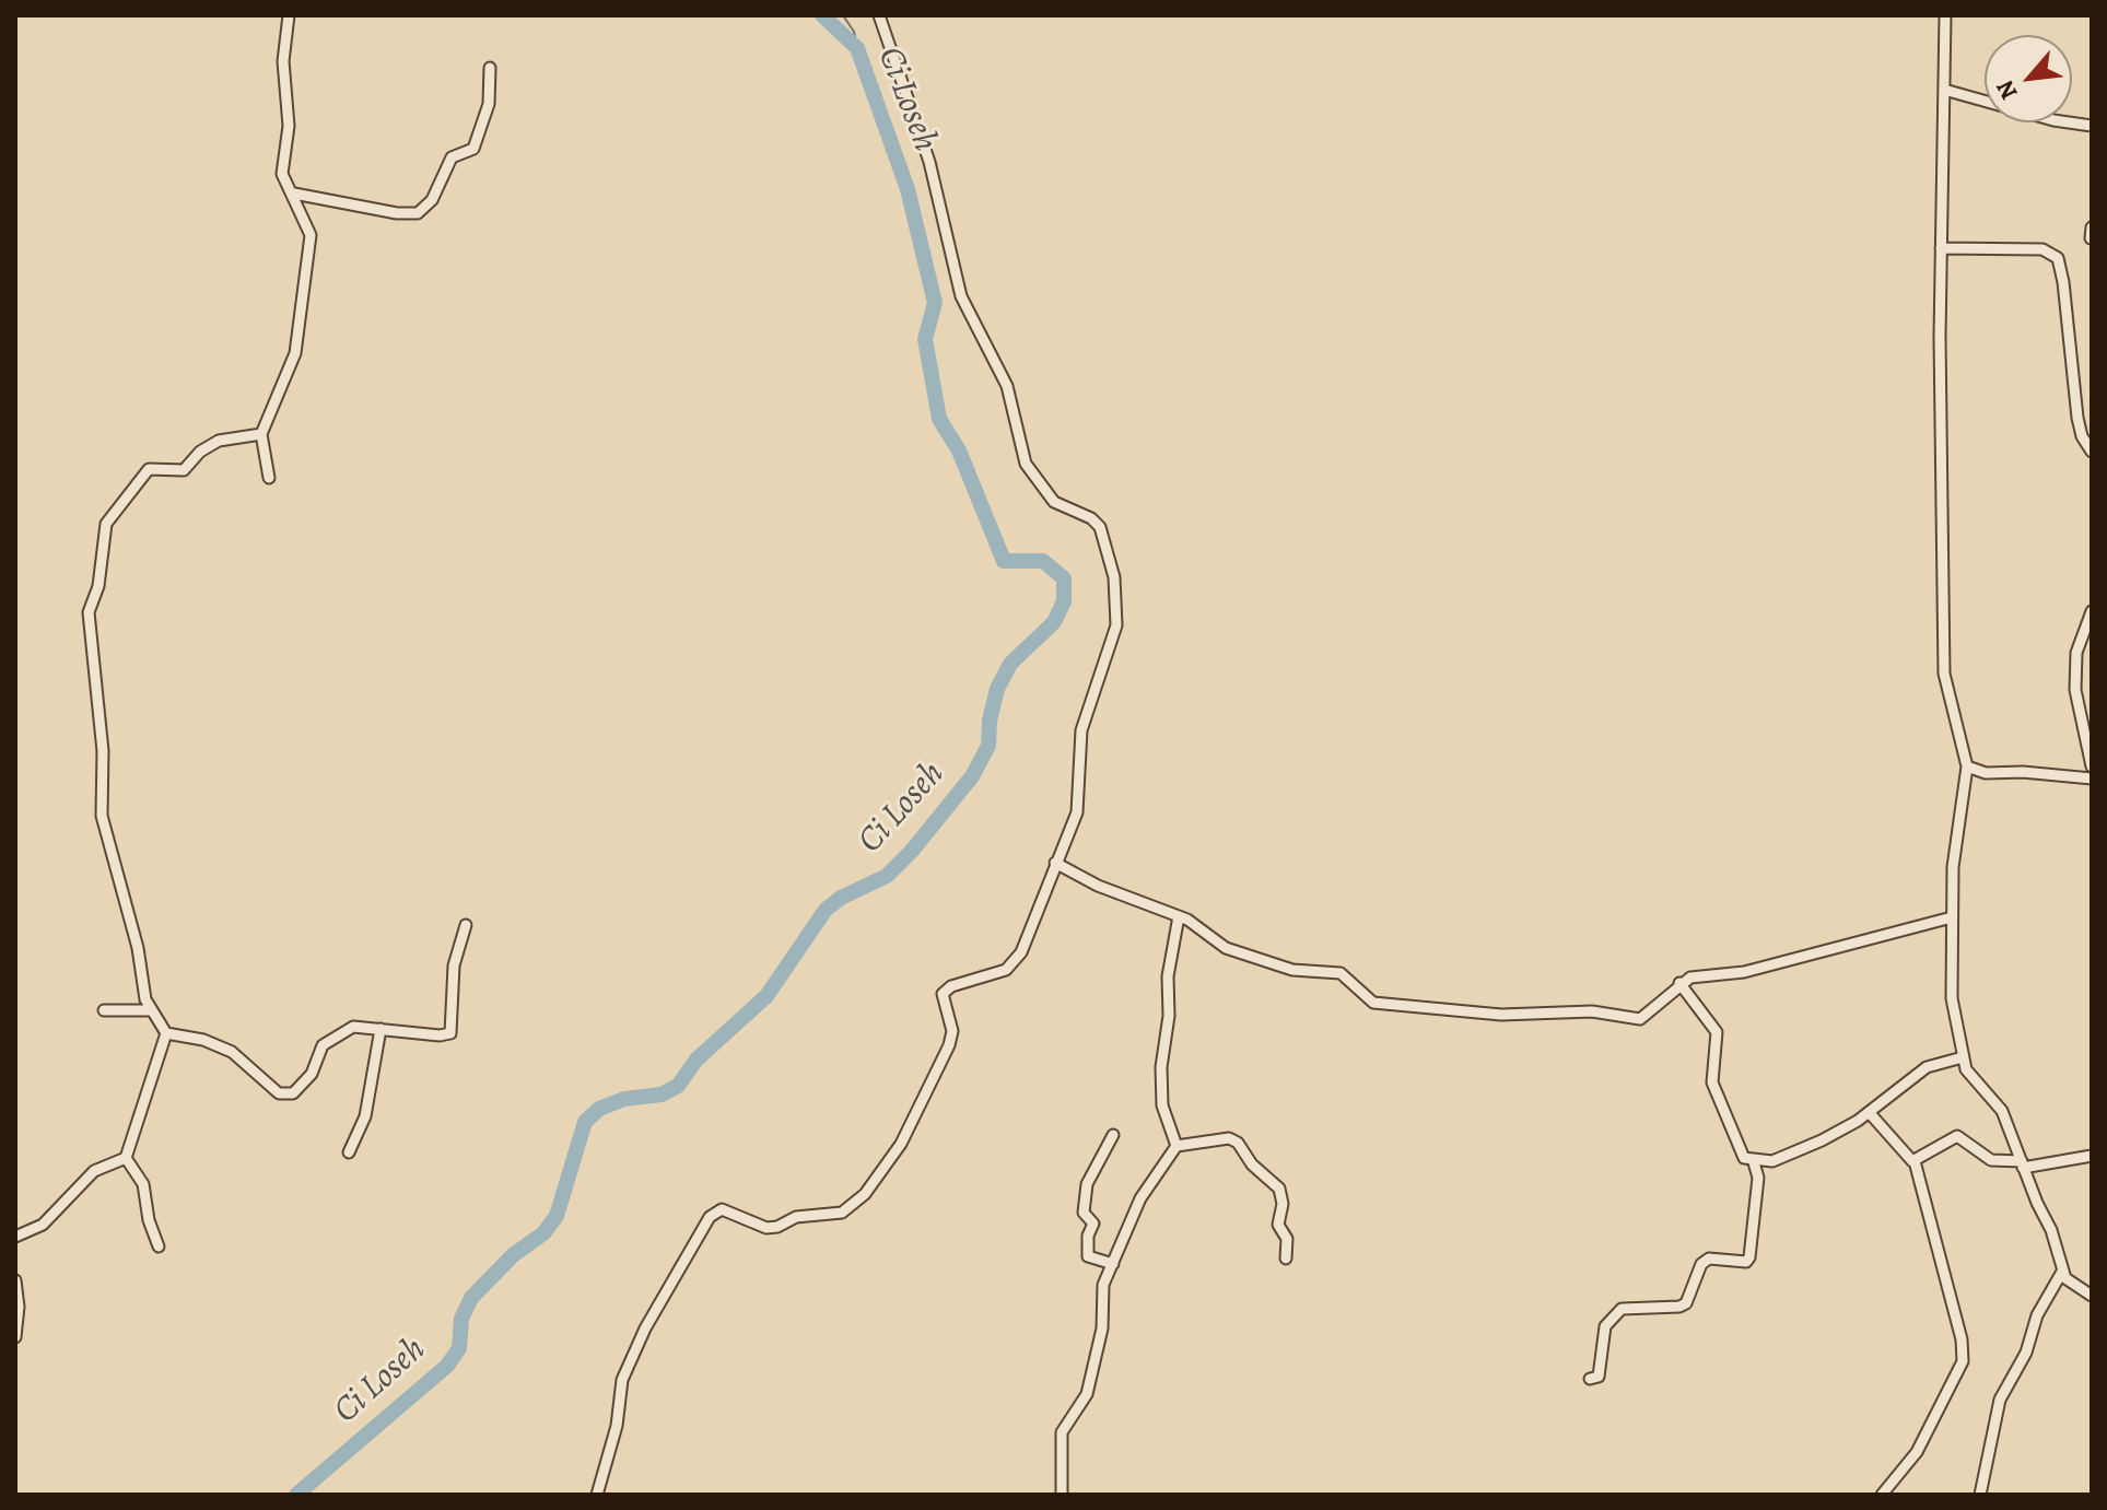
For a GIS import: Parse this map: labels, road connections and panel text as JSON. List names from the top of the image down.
{
  "water": ["Ci Loseh"],
  "north": "bottom left"
}
